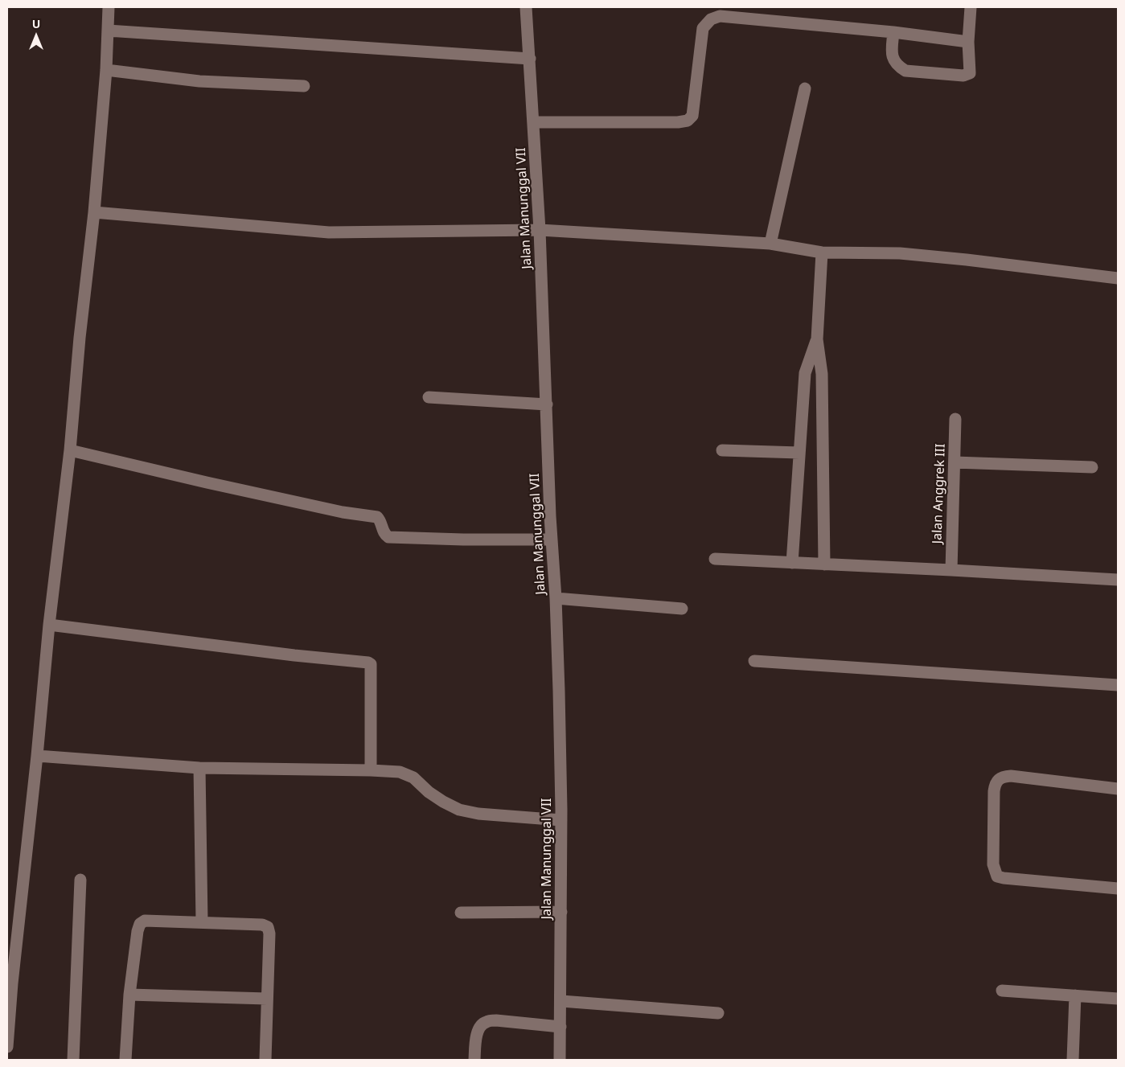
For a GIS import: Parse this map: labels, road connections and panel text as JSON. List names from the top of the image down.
{
  "streets": {
    "street": ["Jalan Manunggal VII", "Jalan Anggrek III"]
  },
  "north": "top"
}
